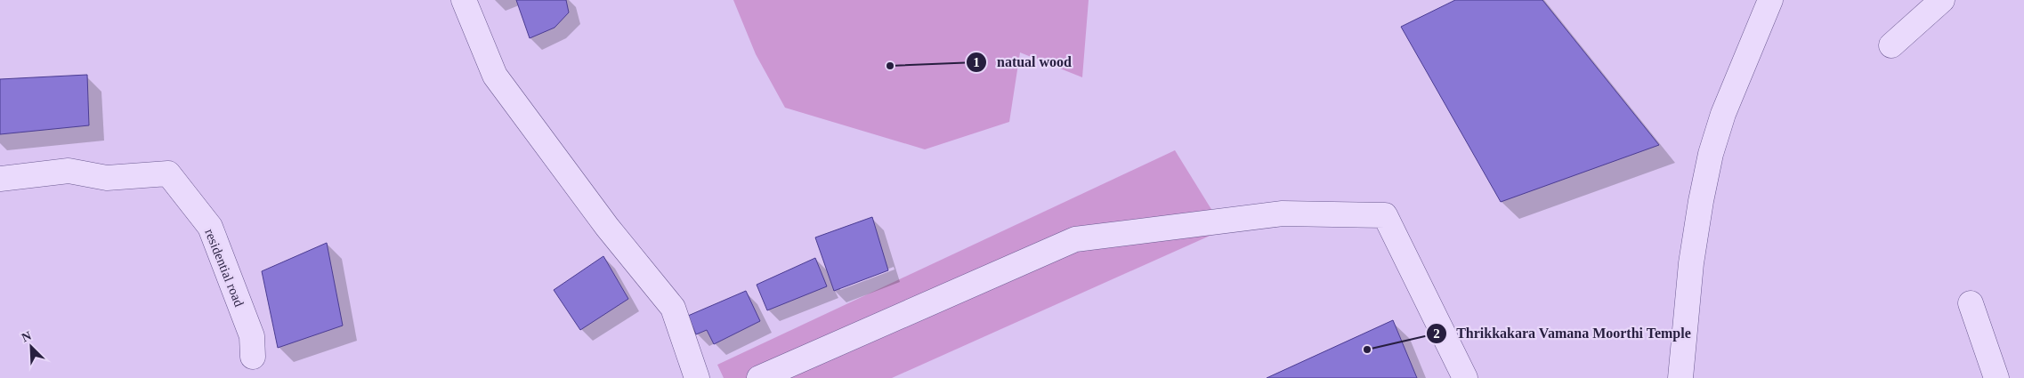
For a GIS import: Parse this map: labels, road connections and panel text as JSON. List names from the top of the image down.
{
  "streets": {
    "street": ["residential road"]
  },
  "places": ["natual wood", "Thrikkakara Vamana Moorthi Temple"],
  "north": "top left"
}
